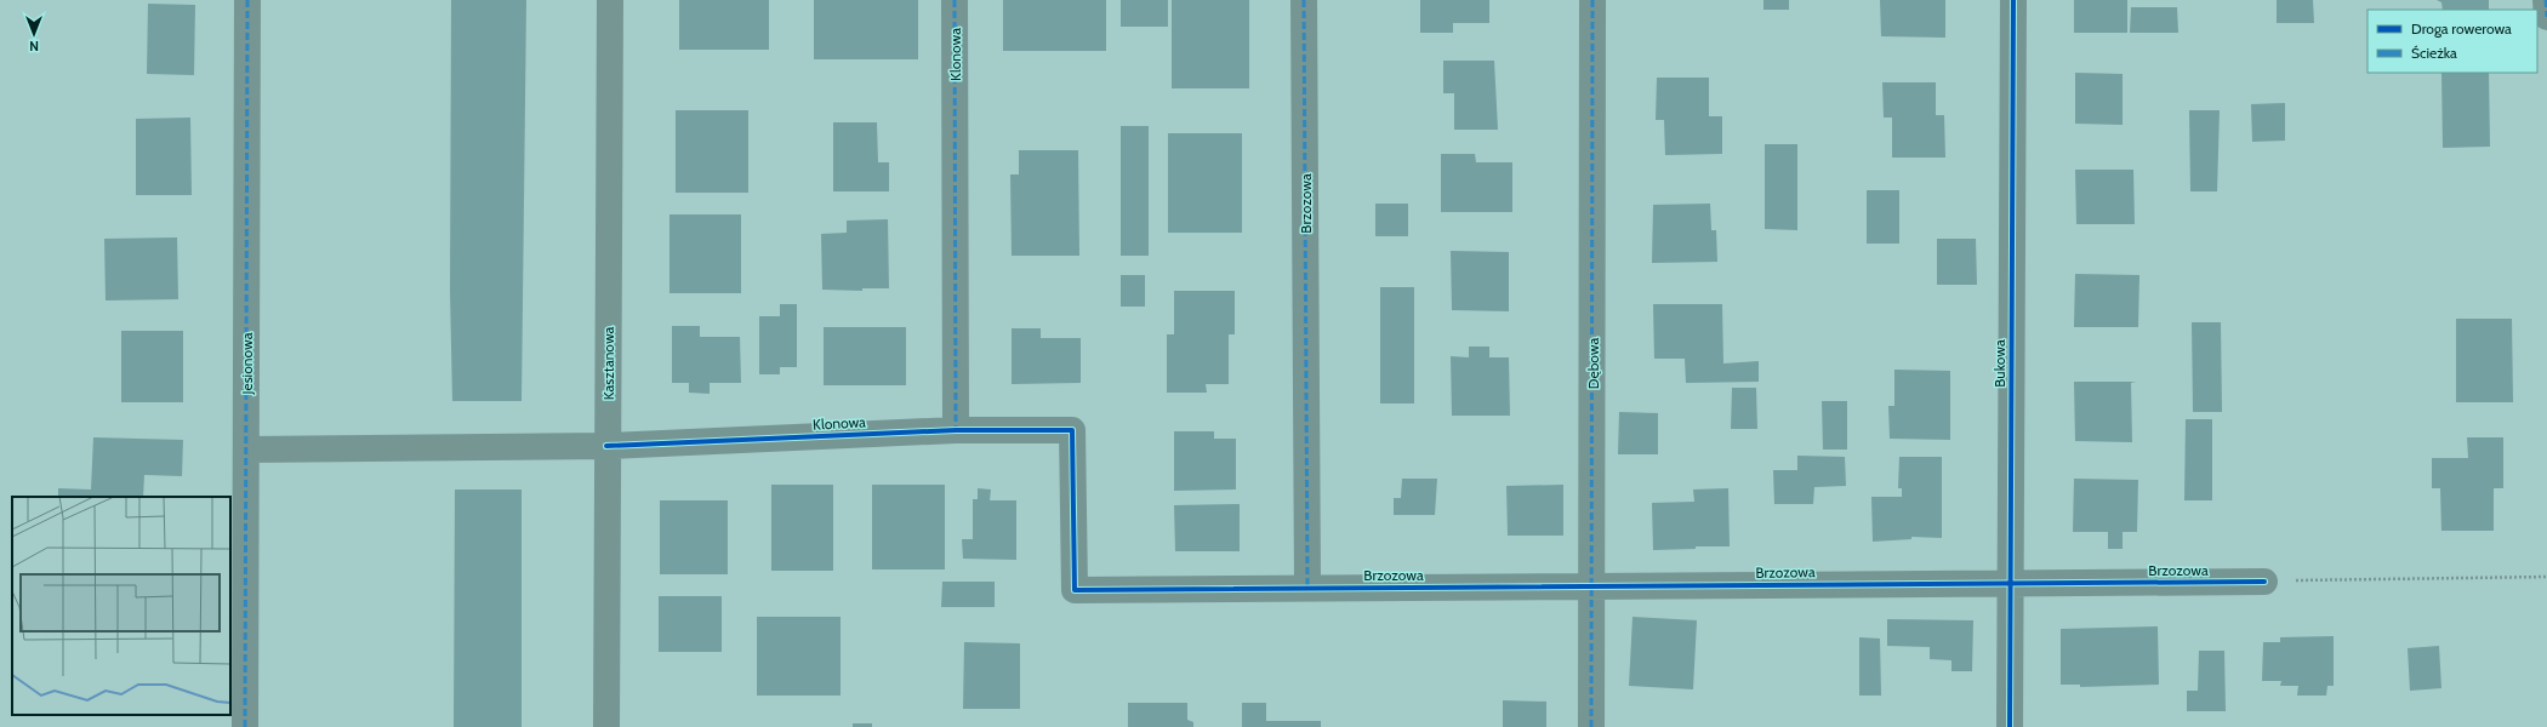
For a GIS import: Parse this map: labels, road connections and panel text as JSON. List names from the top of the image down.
{
  "streets": {
    "street": [
      "Klonowa",
      "Brzozowa",
      "Jesionowa",
      "Kasztanowa",
      "Dębowa",
      "Bukowa"
    ]
  },
  "crossings": [
    ["Klonowa", "Brzozowa"],
    ["Klonowa", "Jesionowa"],
    ["Klonowa", "Kasztanowa"],
    ["Brzozowa", "Dębowa"],
    ["Brzozowa", "Bukowa"]
  ],
  "legend": ["Droga rowerowa", "Ścieżka"],
  "north": "bottom"
}
